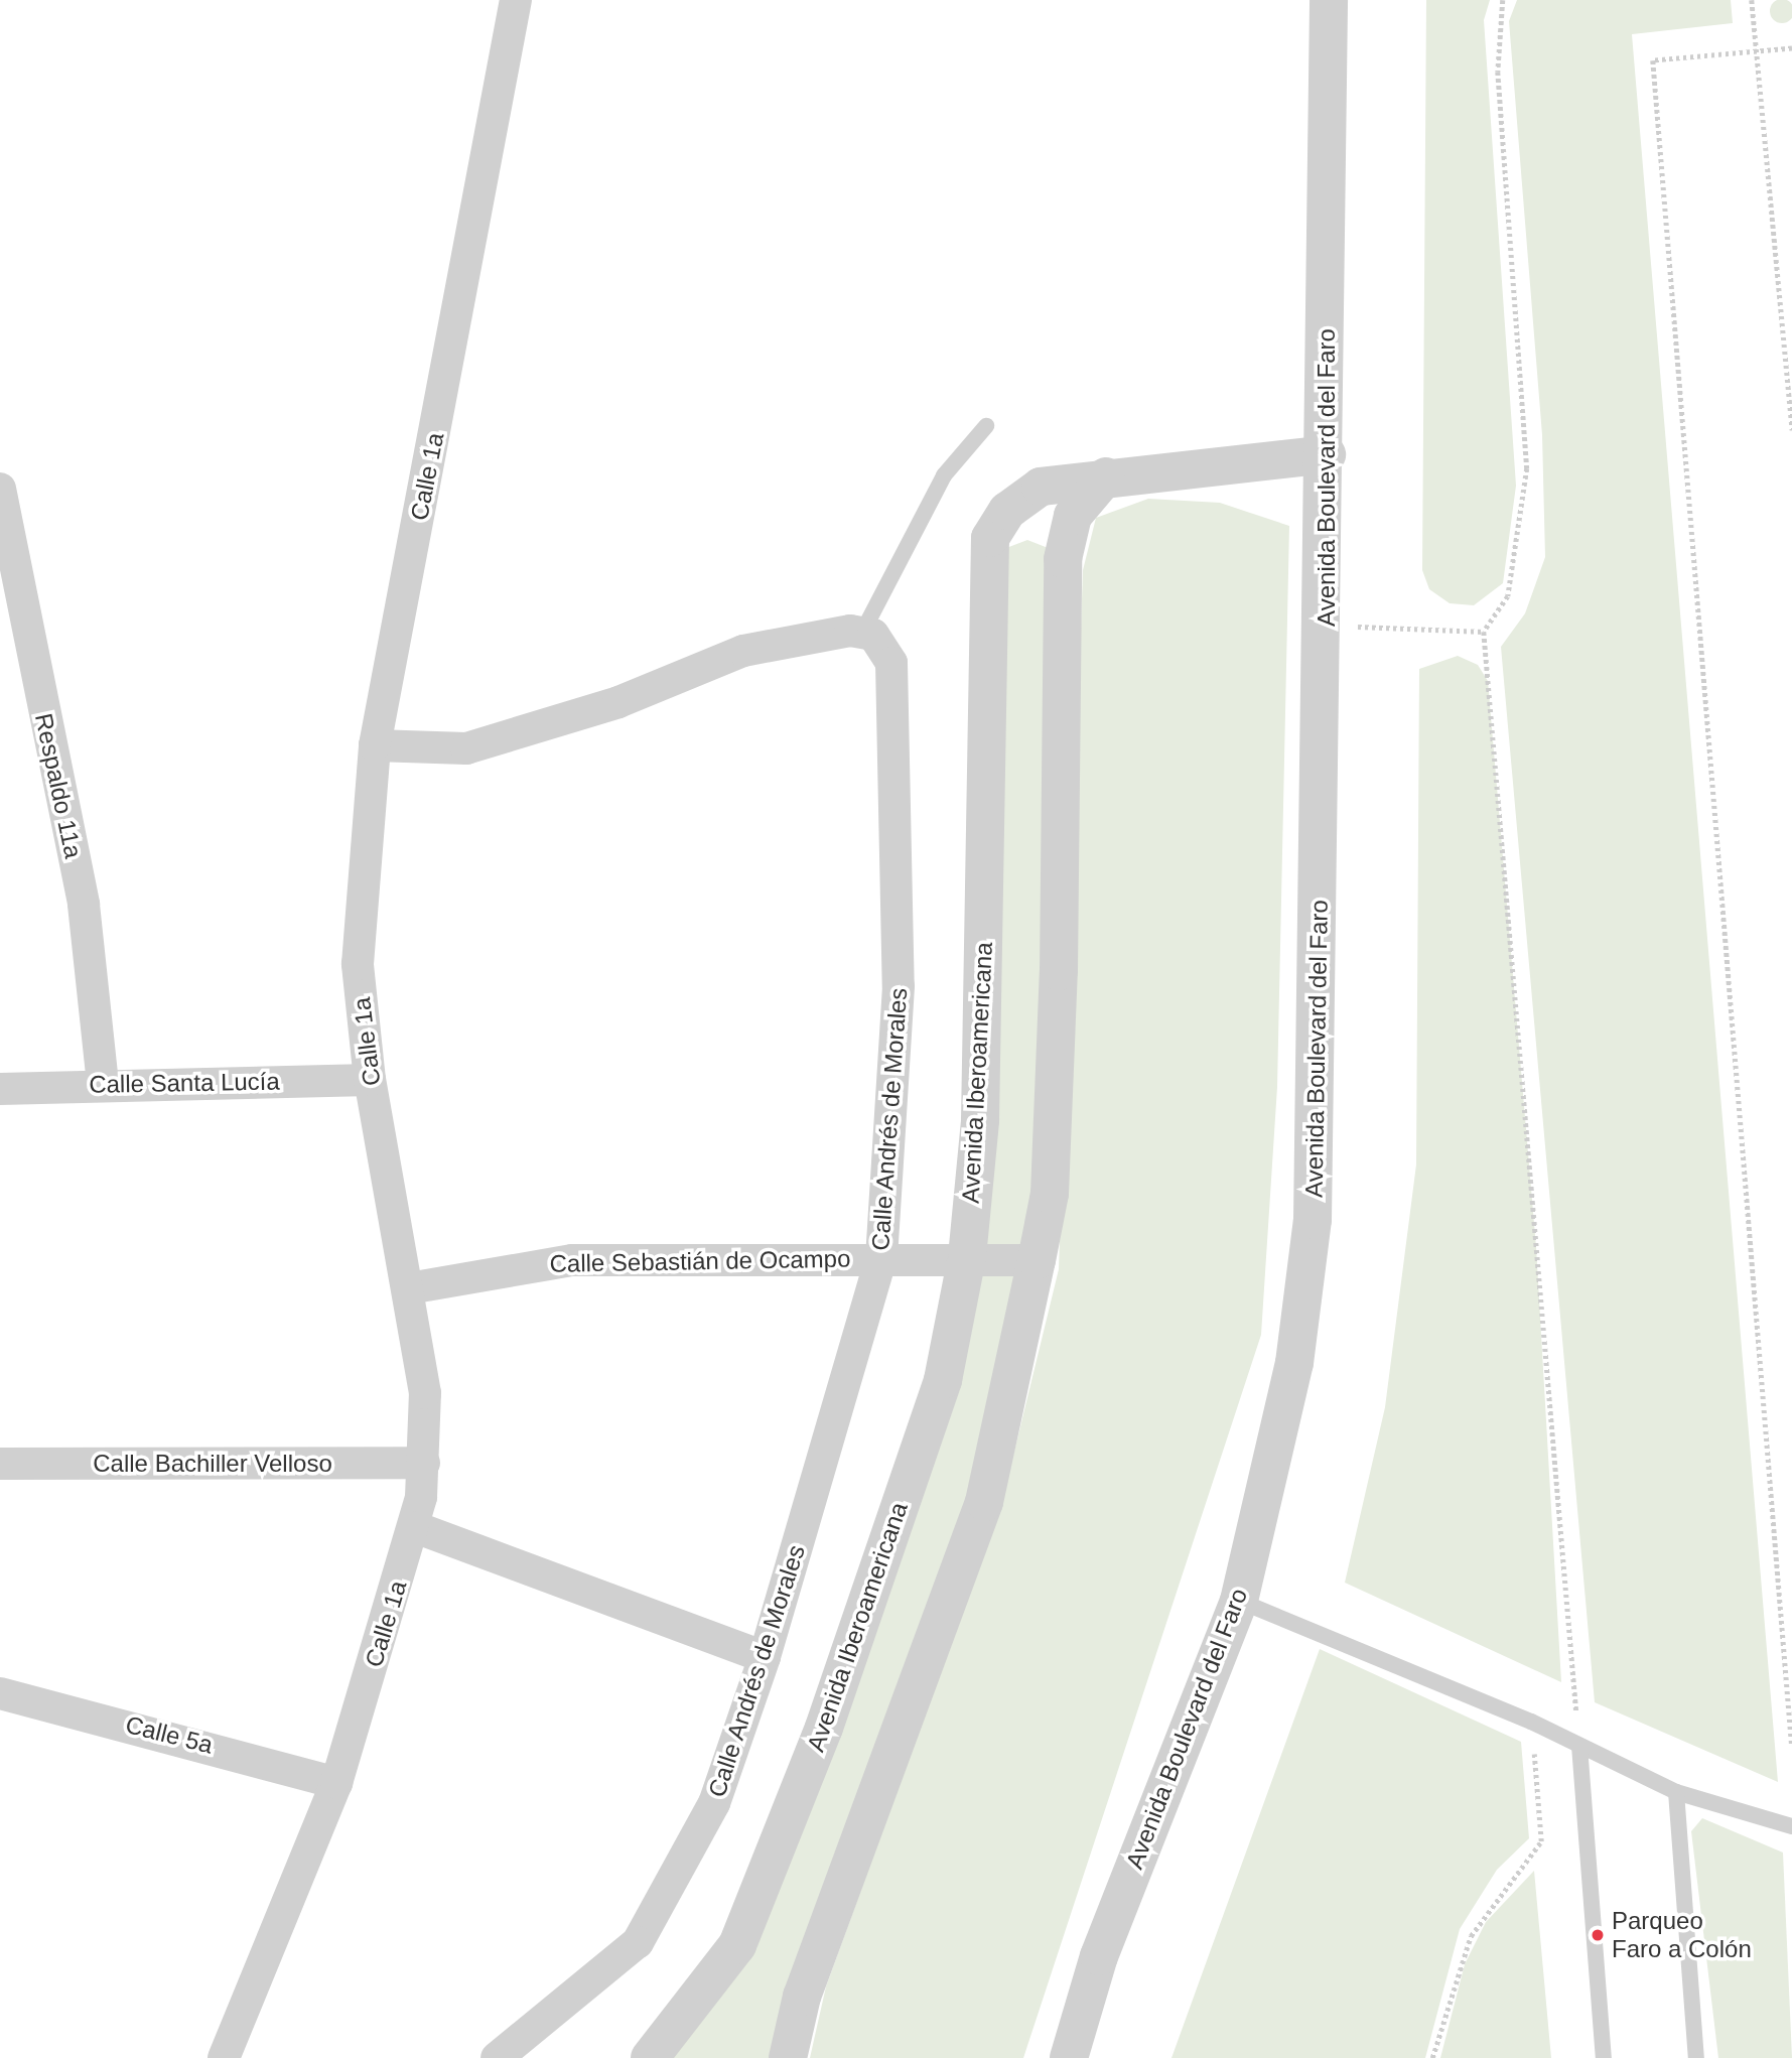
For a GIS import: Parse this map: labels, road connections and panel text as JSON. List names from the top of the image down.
{
  "streets": {
    "street": [
      "Calle 1a",
      "Avenida Boulevard del Faro",
      "Respaldo 11a",
      "Avenida Iberoamericana",
      "Calle Santa Lucía",
      "Calle Andrés de Morales",
      "Calle Sebastián de Ocampo",
      "Calle Bachiller Velloso",
      "Calle 5a"
    ]
  },
  "crossings": [
    ["Calle 1a", "Calle Santa Lucía"],
    ["Calle 1a", "Calle Sebastián de Ocampo"],
    ["Calle 1a", "Calle Bachiller Velloso"],
    ["Calle 1a", "Calle 5a"],
    ["Avenida Boulevard del Faro", "Avenida Iberoamericana"],
    ["Respaldo 11a", "Calle Santa Lucía"],
    ["Avenida Iberoamericana", "Calle Sebastián de Ocampo"],
    ["Calle Andrés de Morales", "Calle Sebastián de Ocampo"]
  ],
  "places": ["Parqueo Faro a Colón"]
}
